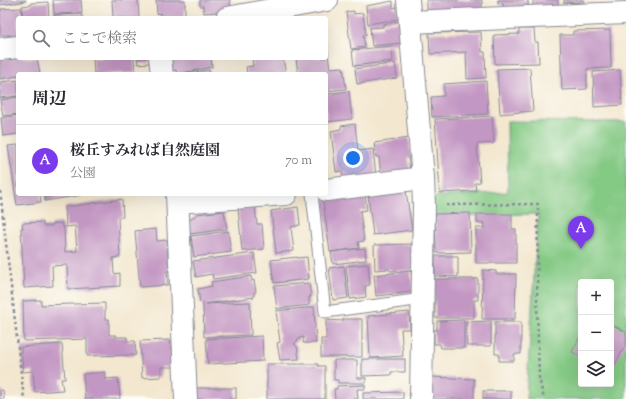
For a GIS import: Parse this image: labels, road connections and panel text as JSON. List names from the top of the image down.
{
  "page": {
    "search": "ここで検索",
    "heading": "周辺",
    "list": [
      {
        "mark": "A",
        "name": "桜丘すみれば自然庭園",
        "note": "公園",
        "value": "70 m"
      }
    ],
    "pins": "A",
    "map_buttons": ["+", "−"]
  }
}
